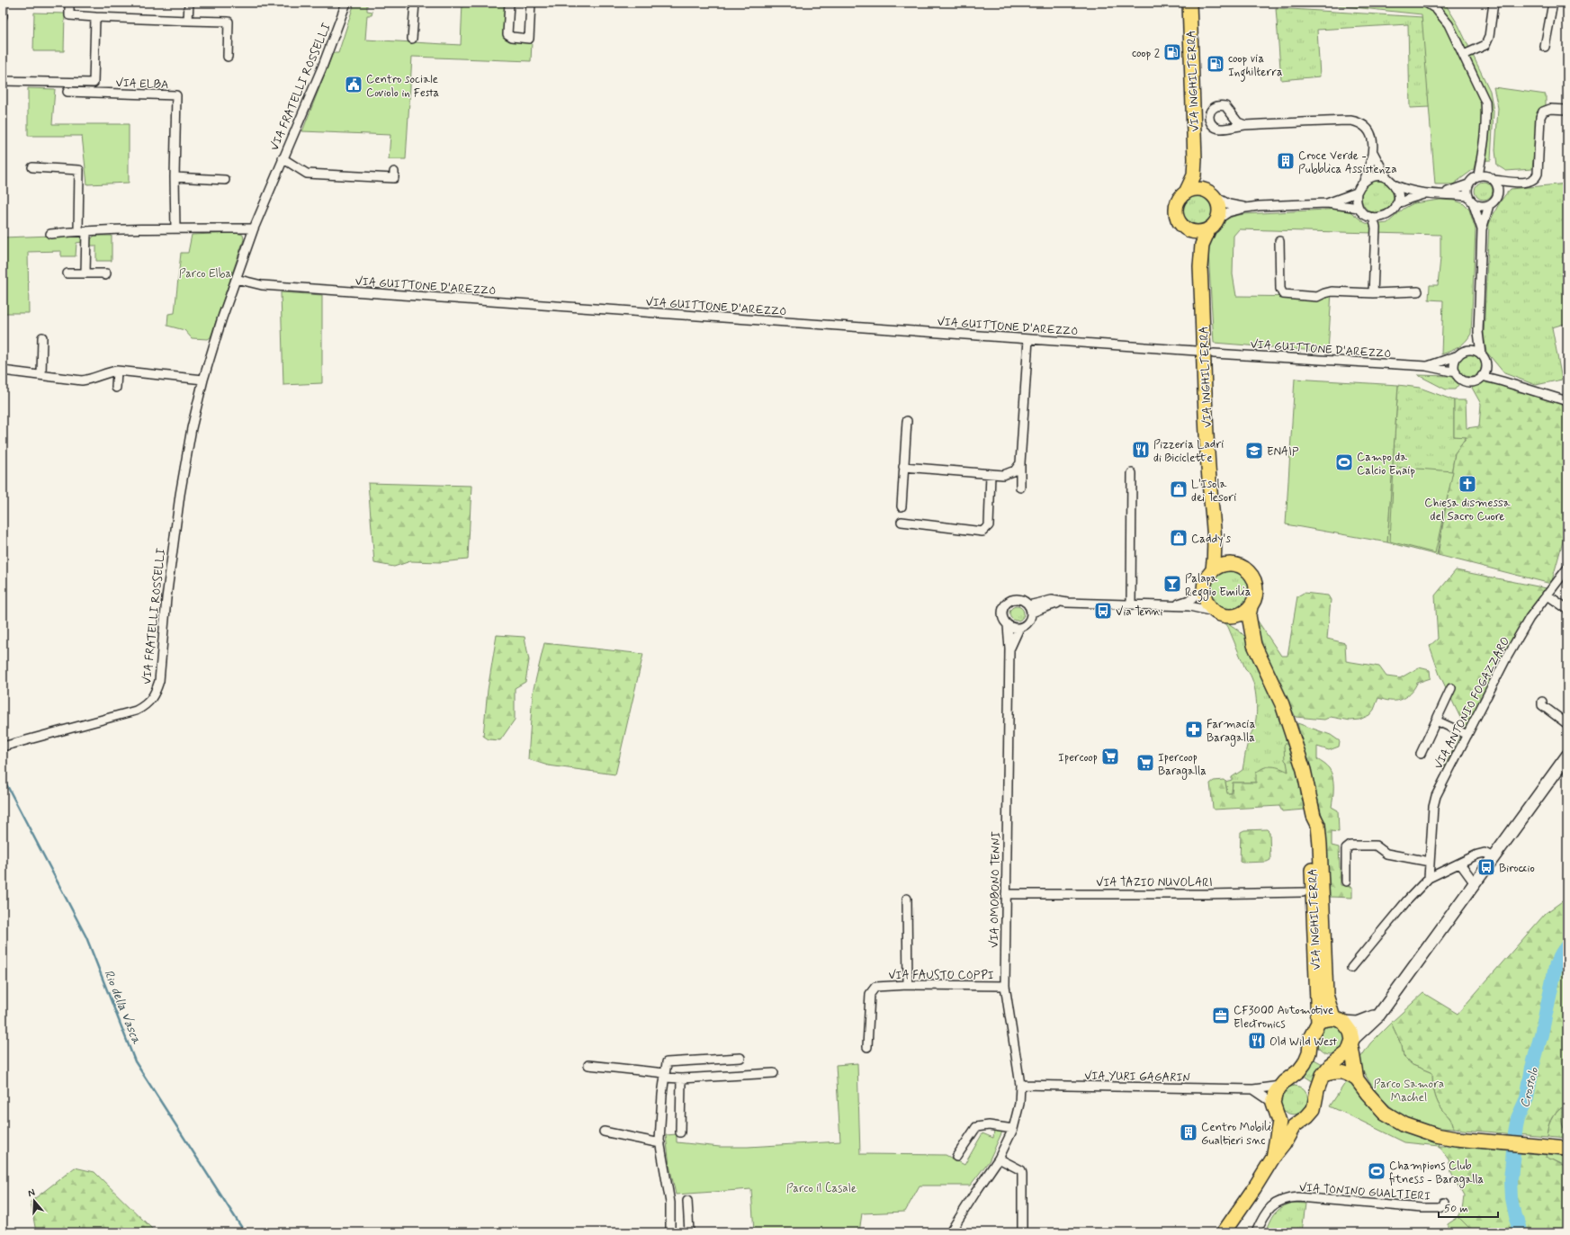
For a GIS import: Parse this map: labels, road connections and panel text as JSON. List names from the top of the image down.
{
  "streets": {
    "main road": ["VIA INGHILTERRA"],
    "street": [
      "VIA ELBA",
      "VIA FRATELLI ROSSELLI",
      "VIA GUITTONE D'AREZZO",
      "VIA ANTONIO FOGAZZARO",
      "VIA TAZIO NUVOLARI",
      "VIA OMOBONO TENNI",
      "VIA FAUSTO COPPI",
      "VIA YURI GAGARIN",
      "VIA TONINO GUALTIERI"
    ]
  },
  "crossings": [
    ["VIA INGHILTERRA", "VIA OMOBONO TENNI"],
    ["VIA FRATELLI ROSSELLI", "VIA GUITTONE D'AREZZO"],
    ["VIA TAZIO NUVOLARI", "VIA OMOBONO TENNI"],
    ["VIA OMOBONO TENNI", "VIA FAUSTO COPPI"],
    ["VIA OMOBONO TENNI", "VIA YURI GAGARIN"]
  ],
  "water": ["Rio della Vasca", "Crostolo"],
  "parks": ["Parco Elba", "Parco Samora Machel", "Parco il Casale"],
  "places": {
    "fuel station": ["coop 2", "coop via Inghilterra"],
    "public building": ["Centro sociale Coviolo in Festa"],
    "building": ["Croce Verde - Pubblica Assistenza", "Centro Mobili Gualtieri snc"],
    "restaurant": ["Pizzeria Ladri di Biciclette", "Old Wild West"],
    "school or university": ["ENAIP"],
    "sports": ["Campo da Calcio Enaip", "Champions Club fitness - Baragalla"],
    "church": ["Chiesa dismessa del Sacro Cuore"],
    "shop": ["L'Isola dei Tesori", "Caddy's"],
    "bar": ["Palapa Reggio Emilia"],
    "bus stop": ["Via Tenni", "Biroccio"],
    "pharmacy": ["Farmacia Baragalla"],
    "supermarket": ["Ipercoop", "Ipercoop Baragalla"],
    "office": ["CF3000 Automotive Electronics"]
  },
  "scale_bar": "50 m",
  "north": "top"
}
